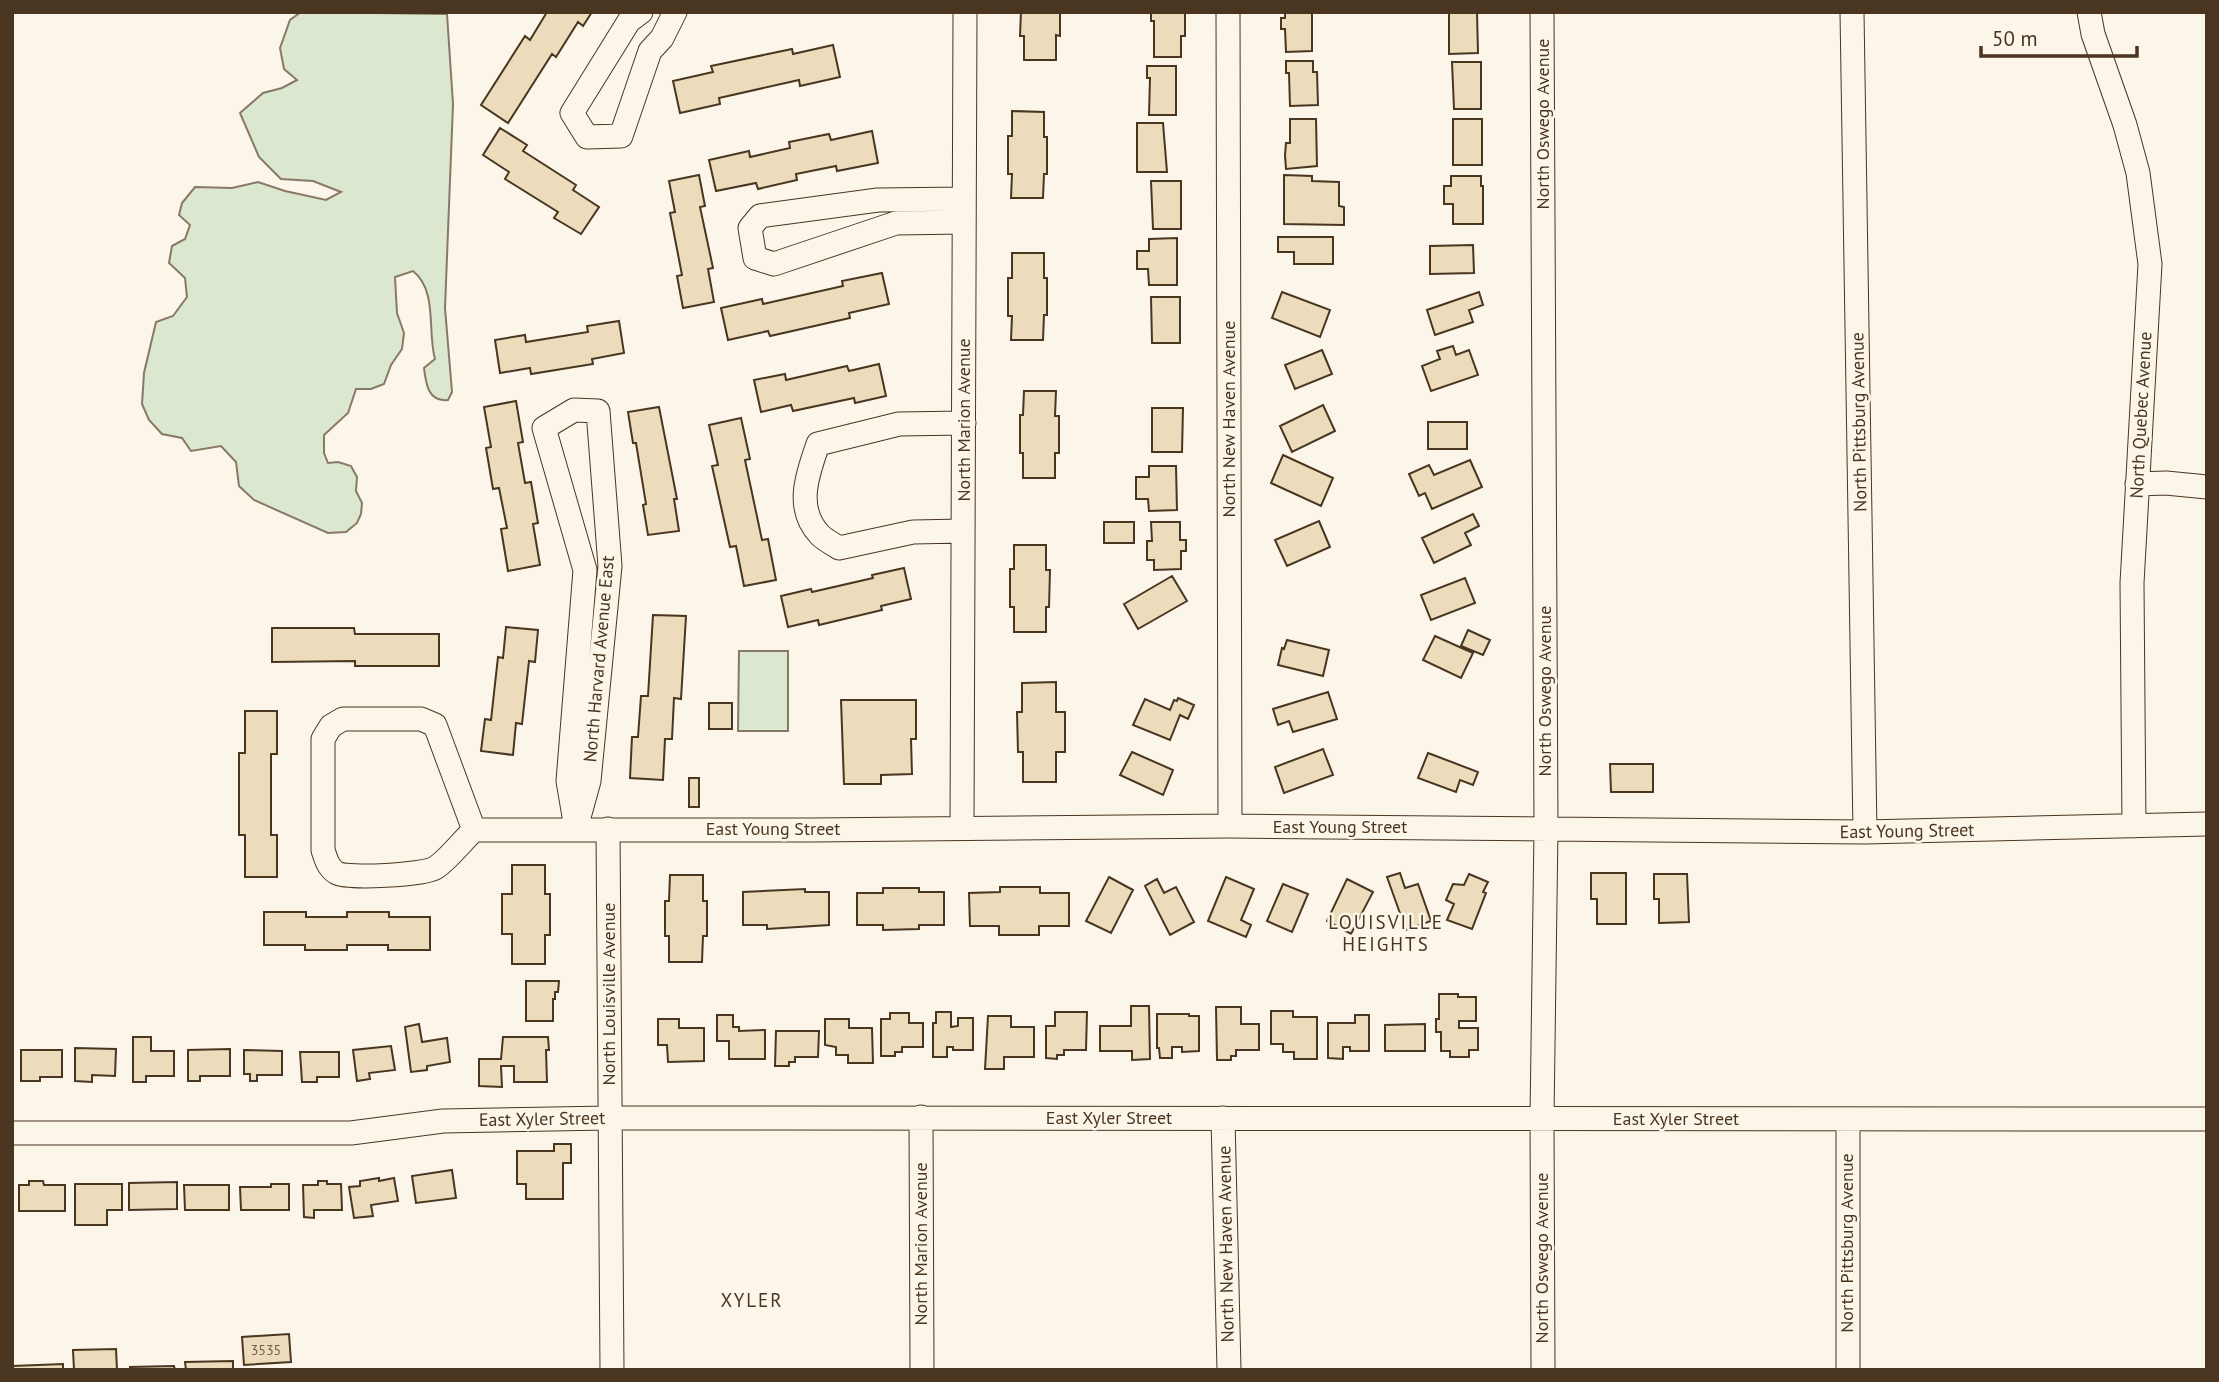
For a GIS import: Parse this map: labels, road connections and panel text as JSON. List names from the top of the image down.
{
  "streets": {
    "street": [
      "North Oswego Avenue",
      "North Quebec Avenue",
      "North New Haven Avenue",
      "North Marion Avenue",
      "North Pittsburg Avenue",
      "North Harvard Avenue East",
      "East Young Street",
      "North Louisville Avenue",
      "East Xyler Street"
    ]
  },
  "crossings": [
    ["North Oswego Avenue", "East Young Street"],
    ["North Oswego Avenue", "East Xyler Street"],
    ["North Quebec Avenue", "East Young Street"],
    ["North New Haven Avenue", "East Young Street"],
    ["North New Haven Avenue", "East Xyler Street"],
    ["North Marion Avenue", "East Young Street"],
    ["North Marion Avenue", "East Xyler Street"],
    ["North Pittsburg Avenue", "East Young Street"],
    ["North Pittsburg Avenue", "East Xyler Street"],
    ["North Harvard Avenue East", "East Young Street"],
    ["East Young Street", "North Louisville Avenue"],
    ["North Louisville Avenue", "East Xyler Street"]
  ],
  "districts": ["LOUISVILLE HEIGHTS", "XYLER"],
  "house_numbers": ["3535"],
  "scale_bar": "50 m"
}
